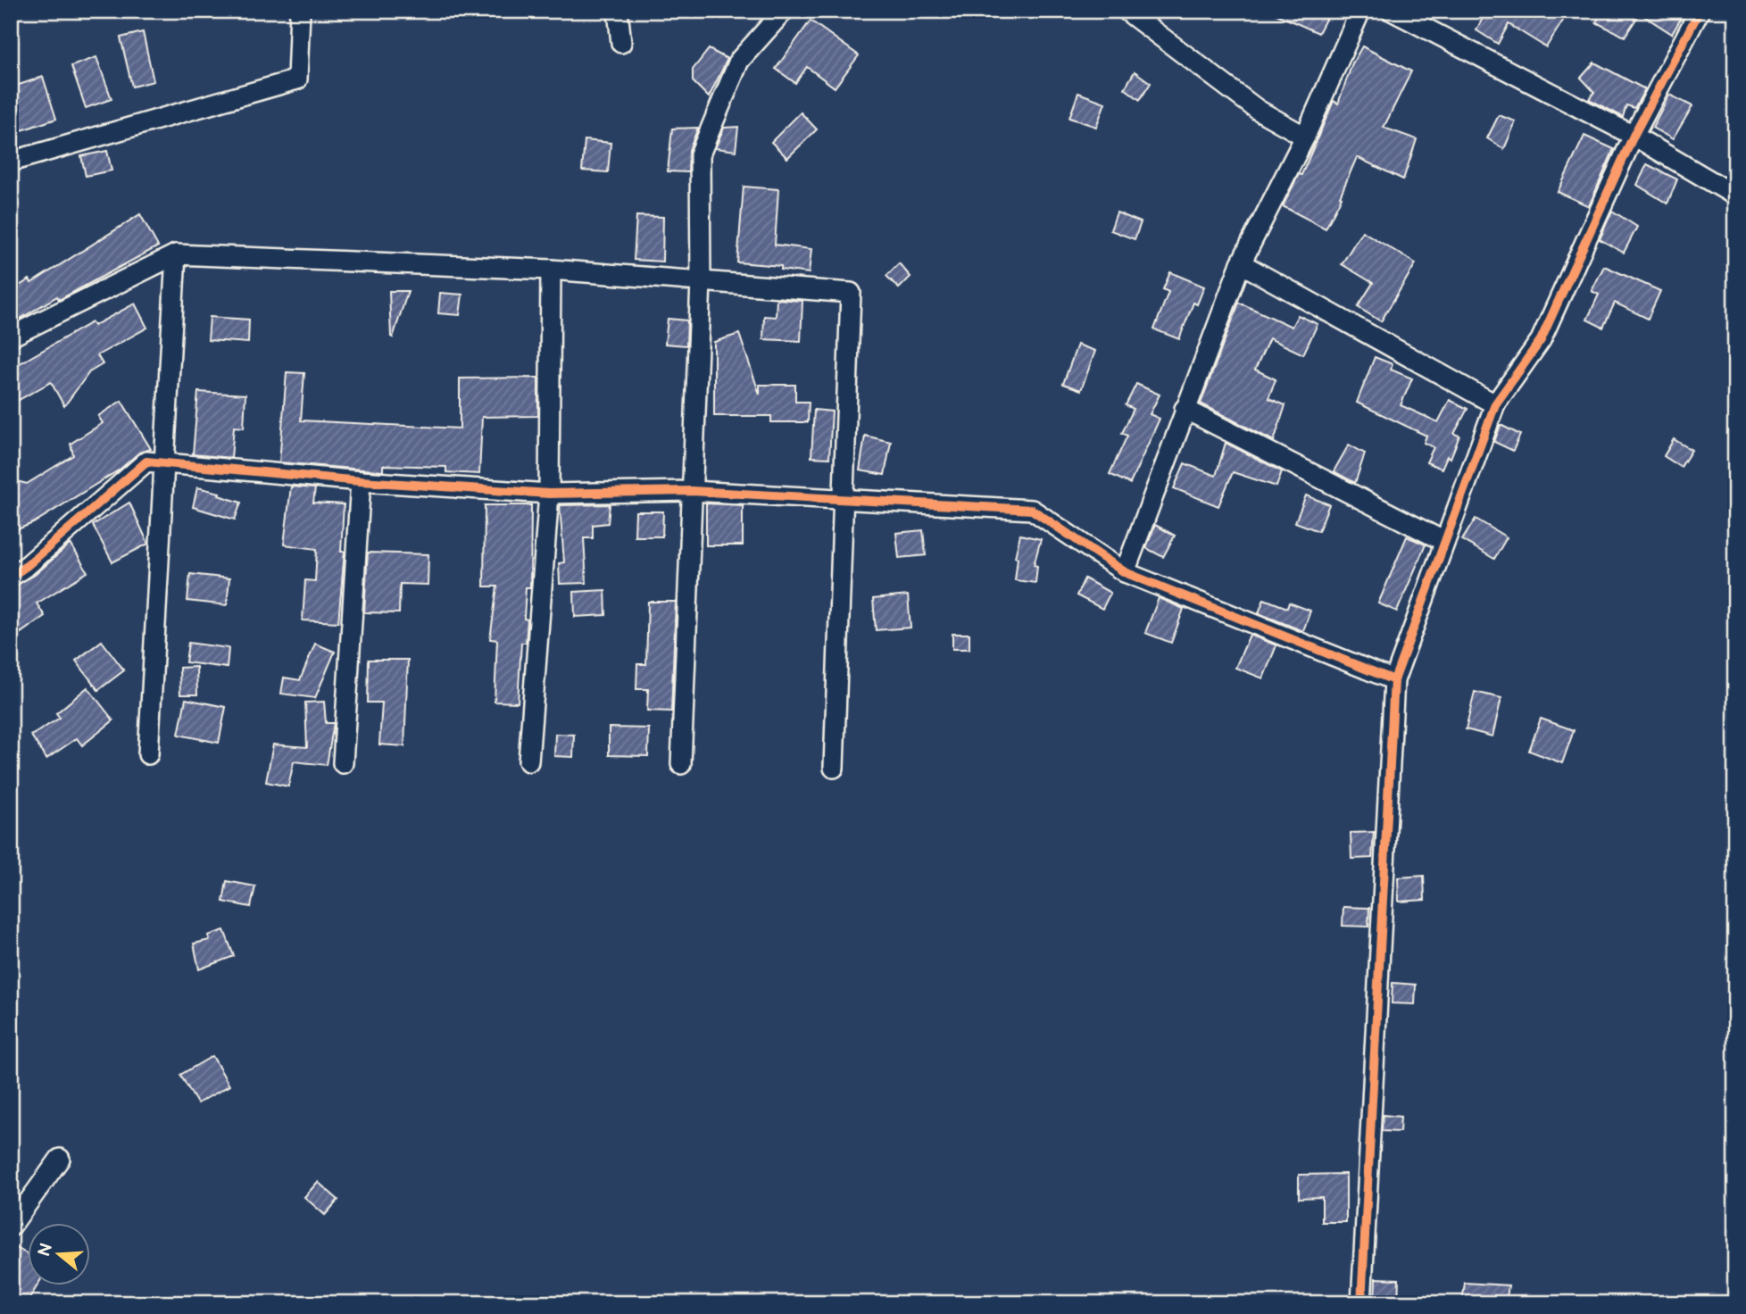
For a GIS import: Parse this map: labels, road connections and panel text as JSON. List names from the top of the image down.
{
  "north": "left"
}
